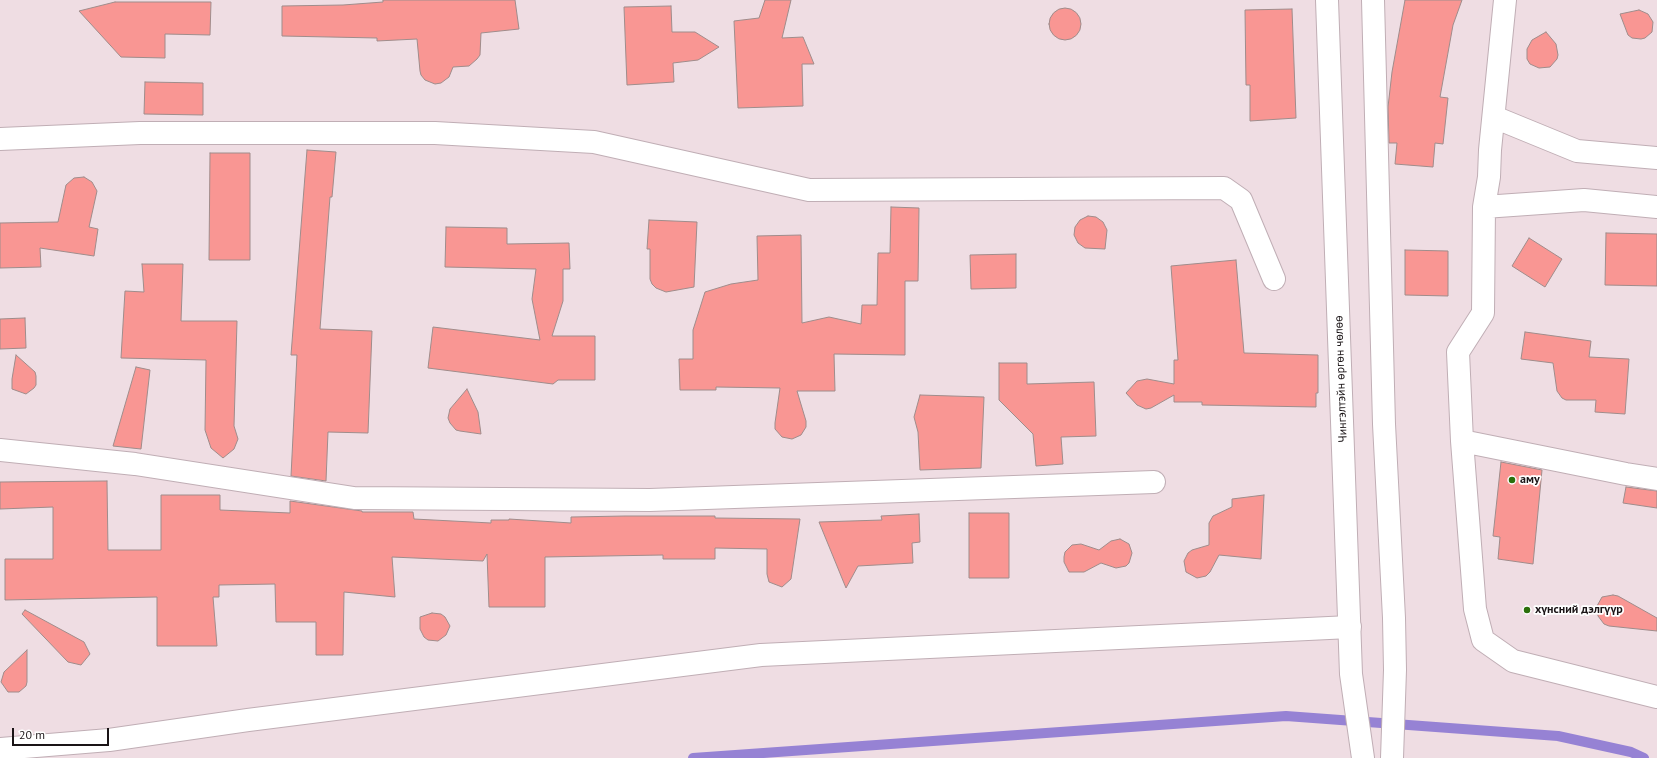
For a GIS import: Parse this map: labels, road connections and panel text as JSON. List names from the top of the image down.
{
  "streets": {
    "street": ["Чингэлтэйн өргөн чөлөө"]
  },
  "places": ["аму", "хүнсний дэлгүүр"],
  "scale_bar": "20 m"
}
